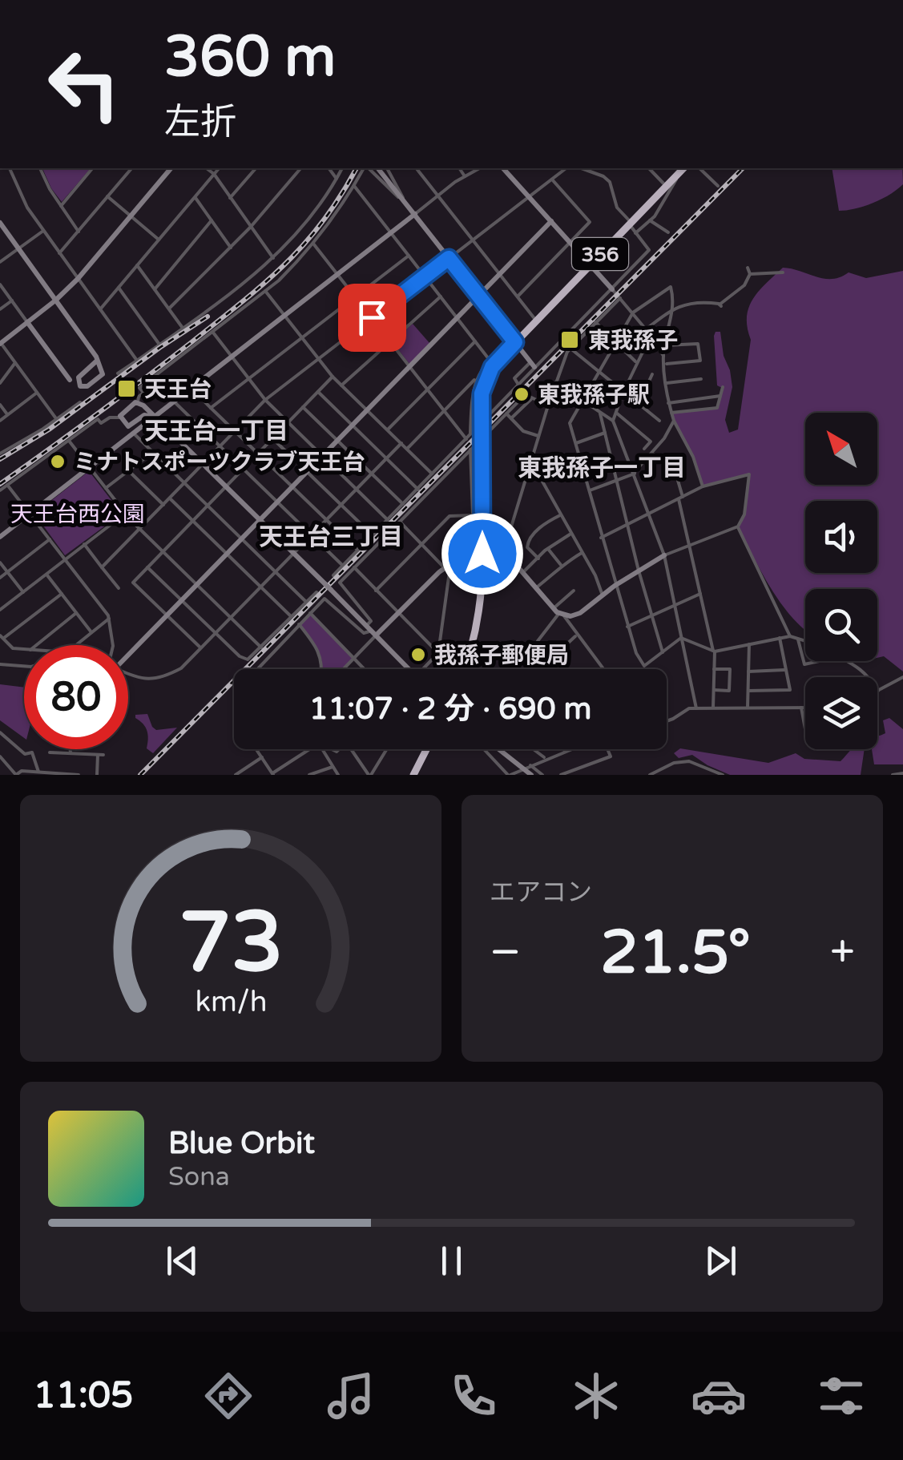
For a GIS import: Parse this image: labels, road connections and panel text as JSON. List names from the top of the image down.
{
  "streets": {
    "highway": ["356"]
  },
  "districts": ["天王台一丁目", "東我孫子一丁目", "天王台三丁目"],
  "parks": ["天王台西公園"],
  "places": {
    "transit": ["東我孫子", "天王台"],
    "other": ["東我孫子駅", "ミナトスポーツクラブ天王台", "我孫子郵便局"]
  },
  "north": "top left",
  "page": {
    "turn": ["360 m", "左折"],
    "limit": "80",
    "trip": "11:07 · 2 分 · 690 m",
    "tile": "エアコン",
    "heat": ["−", "21.5°", "+"],
    "song": ["Blue Orbit", "Sona"],
    "tabs": "11:05",
    "gauge": ["73", "km/h"]
  }
}
